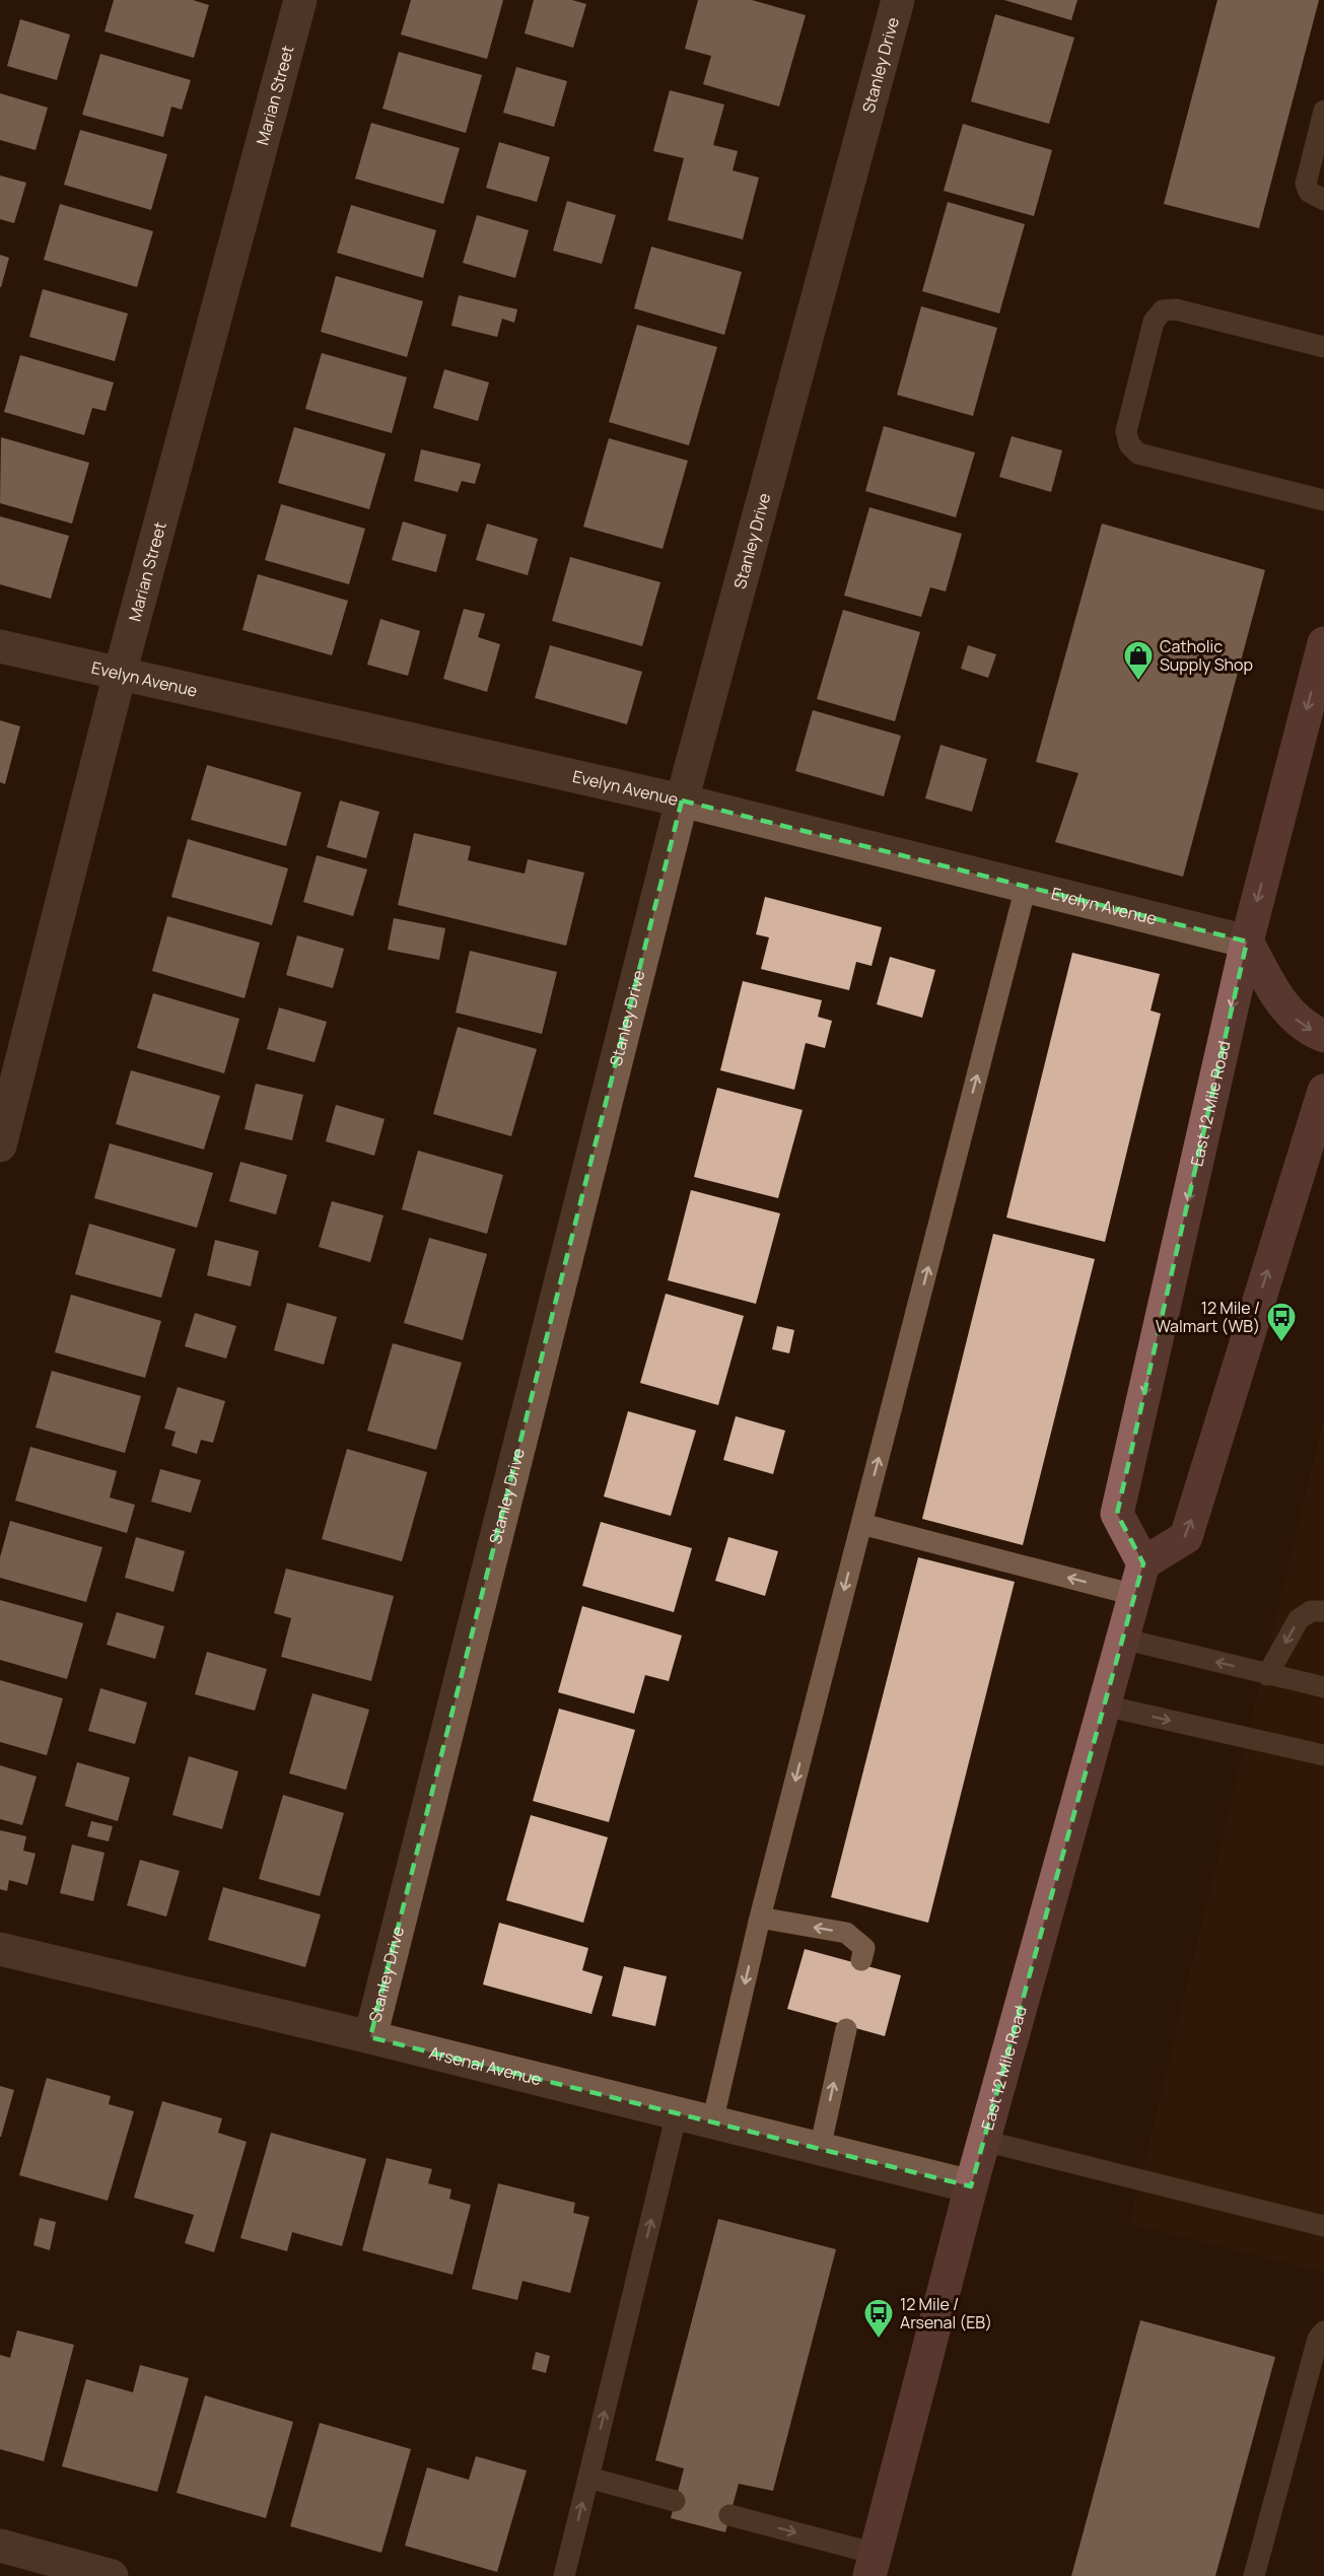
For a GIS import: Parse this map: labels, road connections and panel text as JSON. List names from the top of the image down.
{
  "streets": {
    "main road": ["East 12 Mile Road"],
    "street": [
      "Stanley Drive",
      "Marian Street",
      "Evelyn Avenue",
      "Arsenal Avenue"
    ]
  },
  "crossings": [
    ["Stanley Drive", "Evelyn Avenue"],
    ["Stanley Drive", "Arsenal Avenue"],
    ["Marian Street", "Evelyn Avenue"],
    ["Evelyn Avenue", "East 12 Mile Road"],
    ["East 12 Mile Road", "Arsenal Avenue"]
  ],
  "places": {
    "shop": ["Catholic Supply Shop"],
    "bus stop": ["12 Mile / Walmart (WB)", "12 Mile / Arsenal (EB)"]
  }
}
